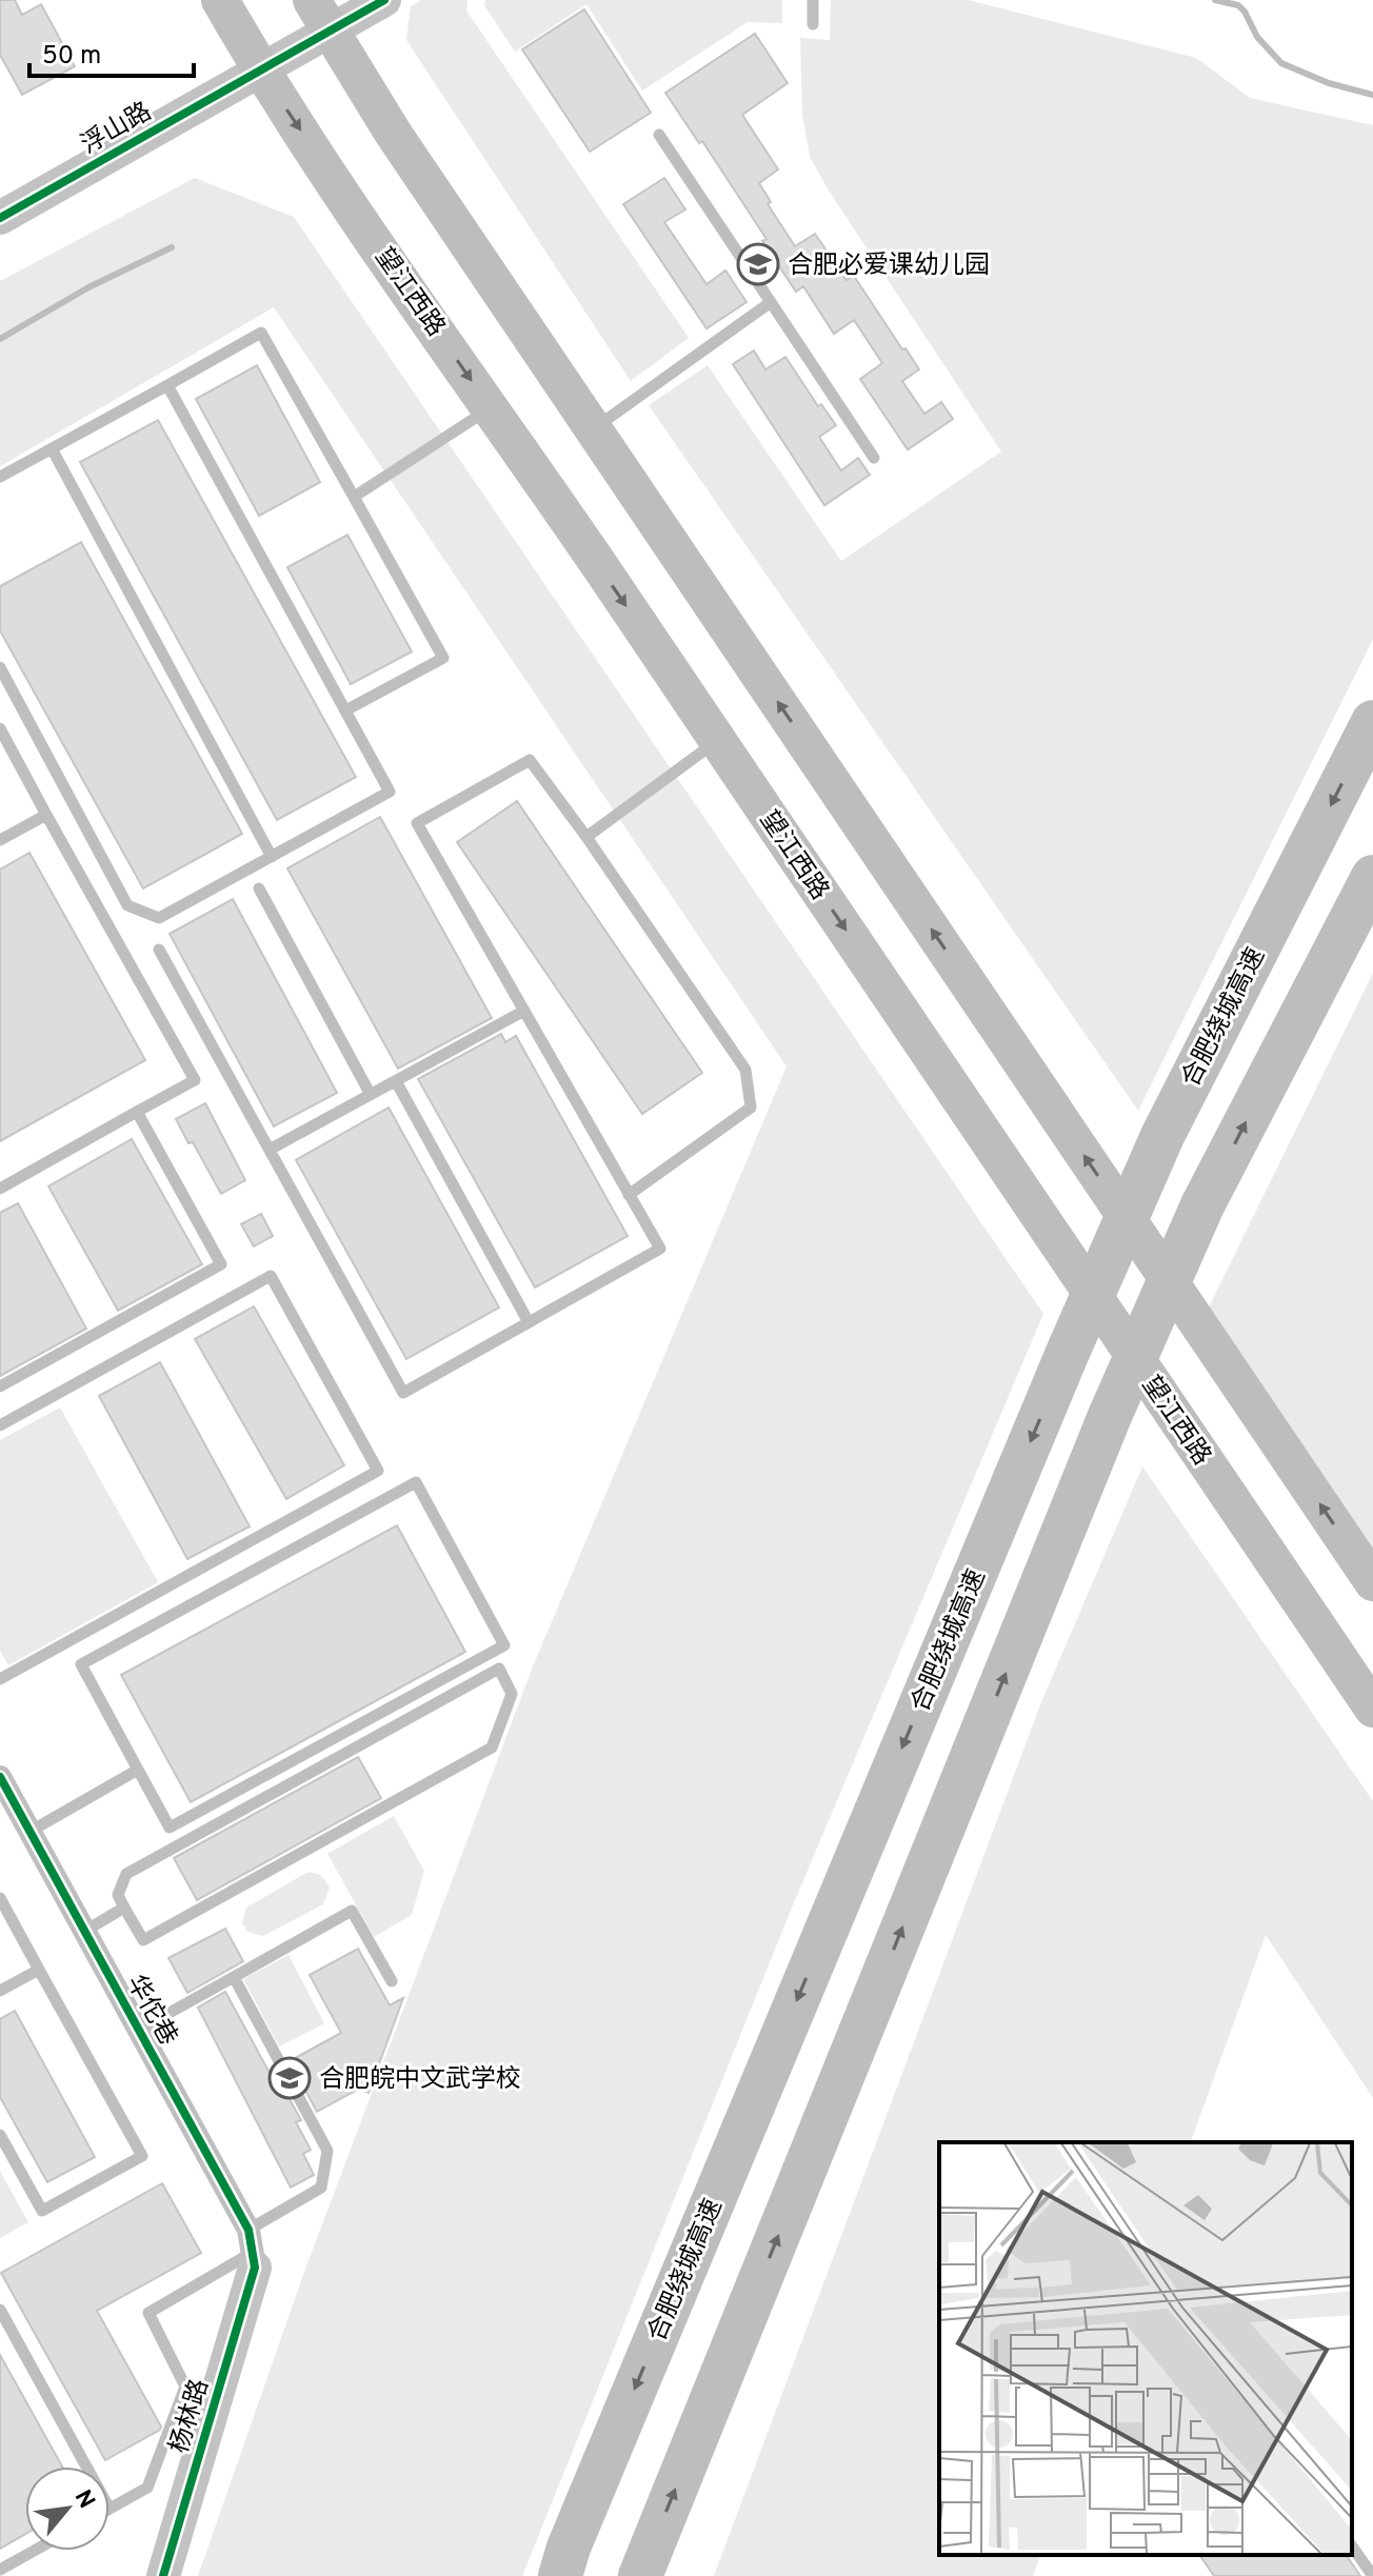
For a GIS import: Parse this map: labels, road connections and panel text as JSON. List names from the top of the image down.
{
  "streets": {
    "highway": ["合肥绕城高速"],
    "main road": ["望江西路"],
    "street": ["浮山路", "华佗巷", "杨林路"]
  },
  "crossings": [
    ["浮山路", "望江西路"],
    ["华佗巷", "杨林路"]
  ],
  "places": {
    "school or university": ["合肥必爱课幼儿园", "合肥皖中文武学校"]
  },
  "scale_bar": "50 m",
  "north": "top right"
}
